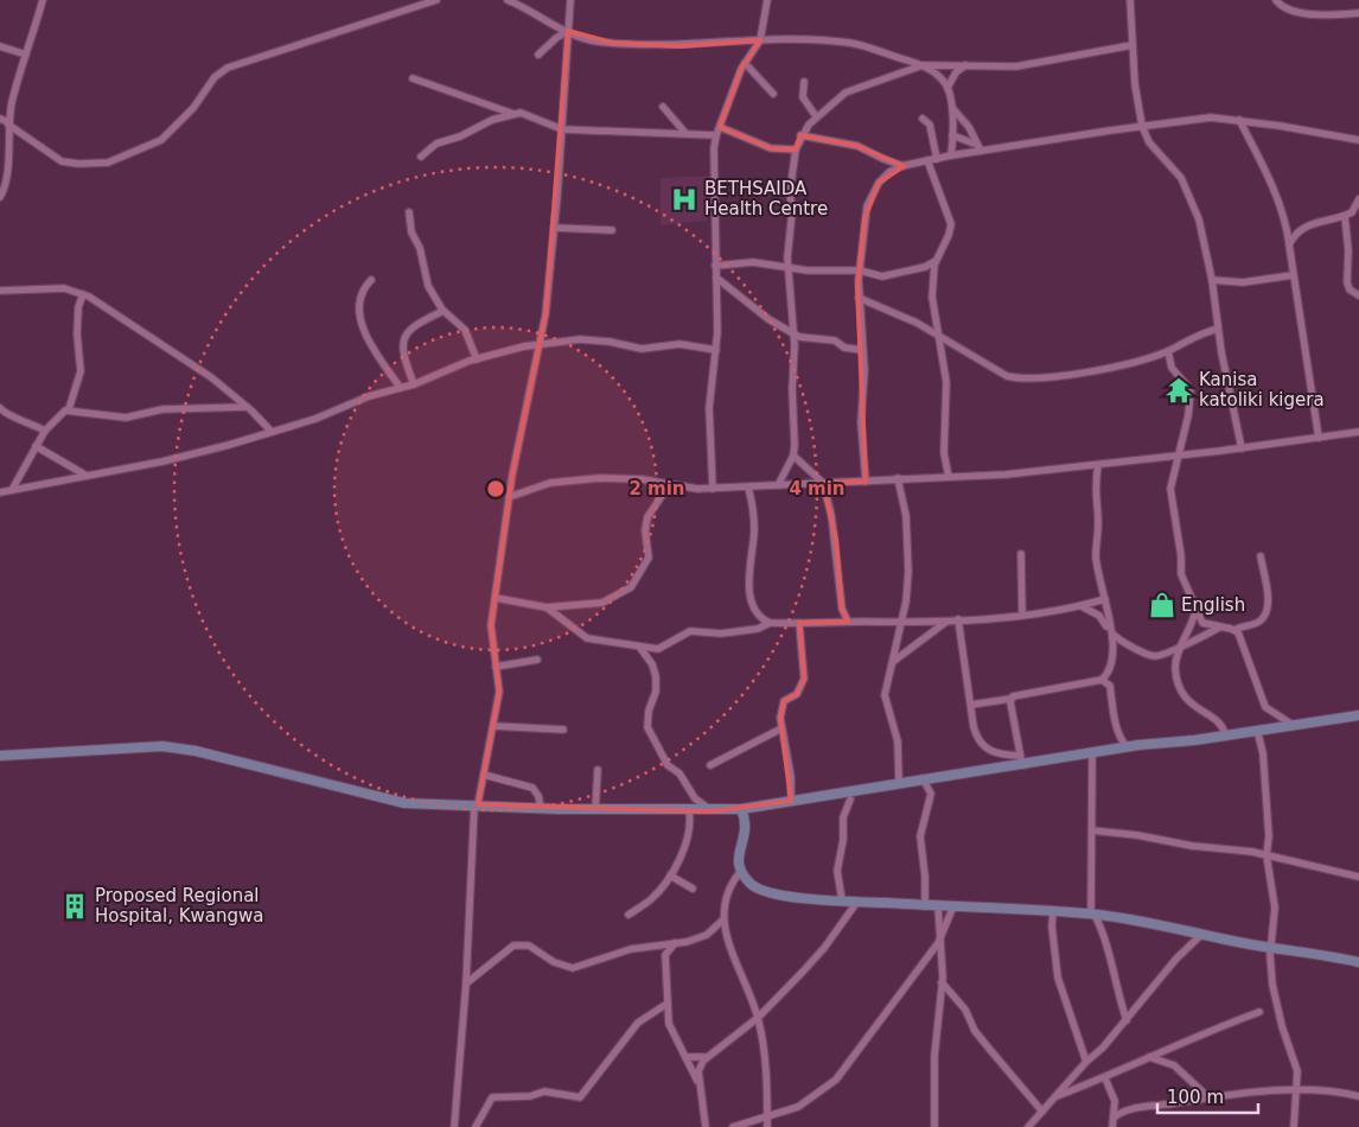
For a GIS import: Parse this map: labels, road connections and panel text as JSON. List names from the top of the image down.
{
  "places": {
    "hospital": ["BETHSAIDA Health Centre"],
    "temple": ["Kanisa katoliki kigera"],
    "shop": ["English"],
    "building": ["Proposed Regional Hospital, Kwangwa"]
  },
  "scale_bar": "100 m",
  "rings": ["2 min", "4 min"]
}
